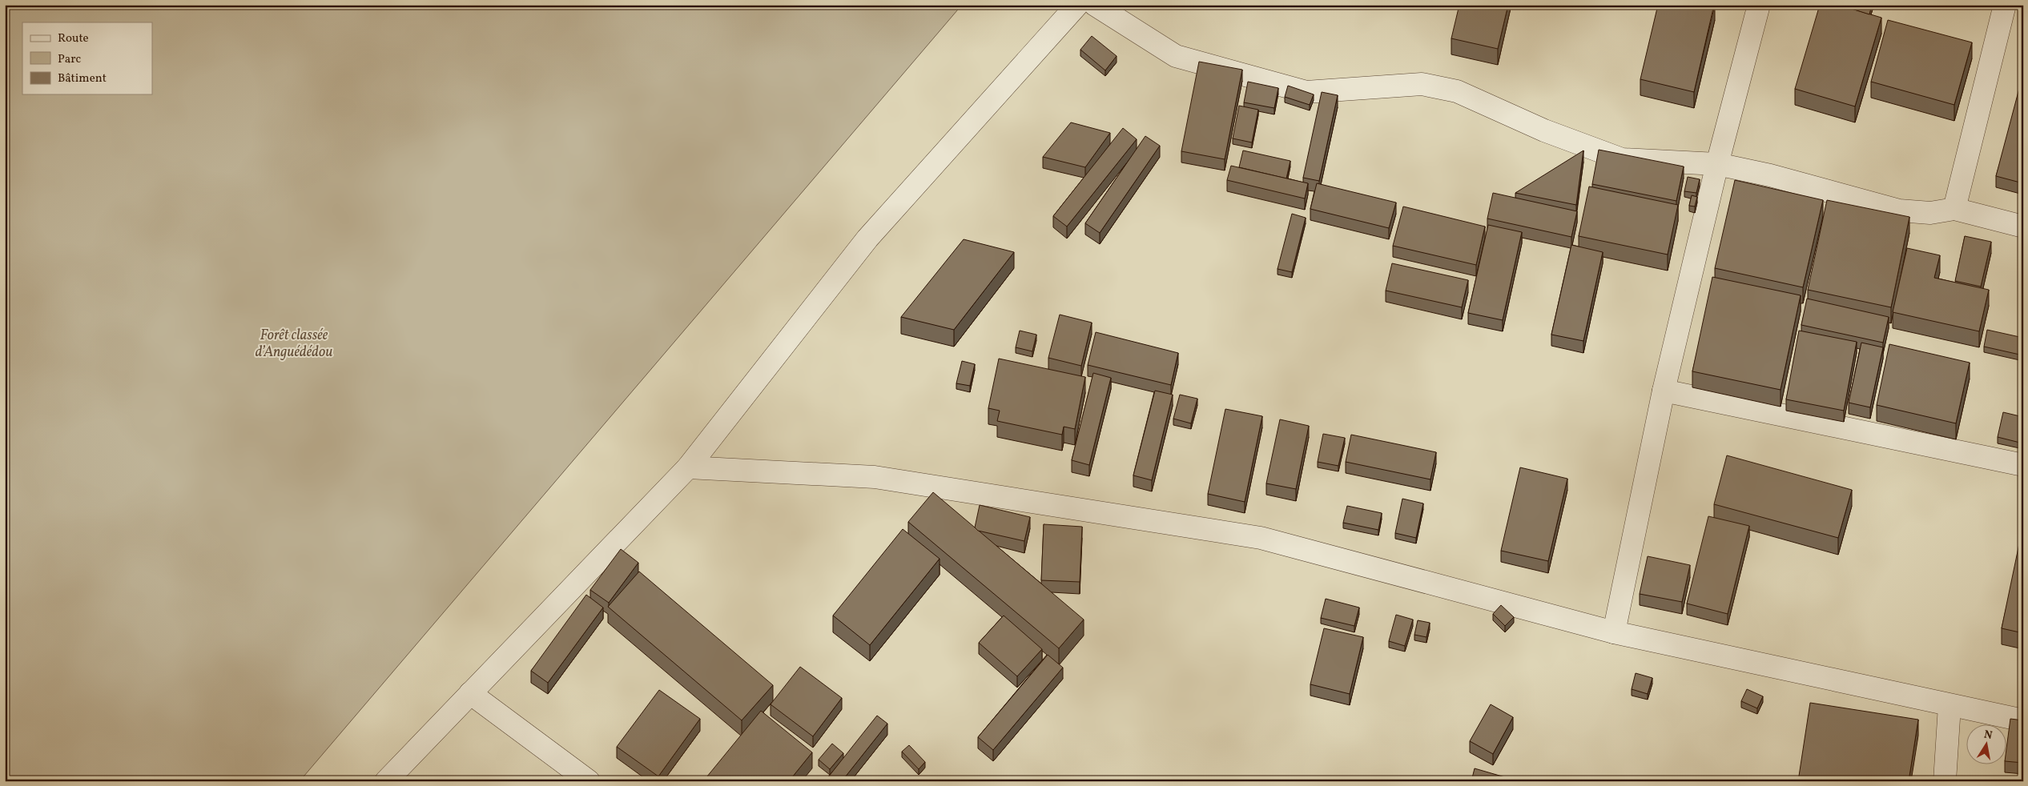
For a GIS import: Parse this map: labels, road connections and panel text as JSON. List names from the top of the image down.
{
  "parks": ["Forêt classée d’Anguédédou"],
  "legend": ["Route", "Parc", "Bâtiment"],
  "north": "top"
}
